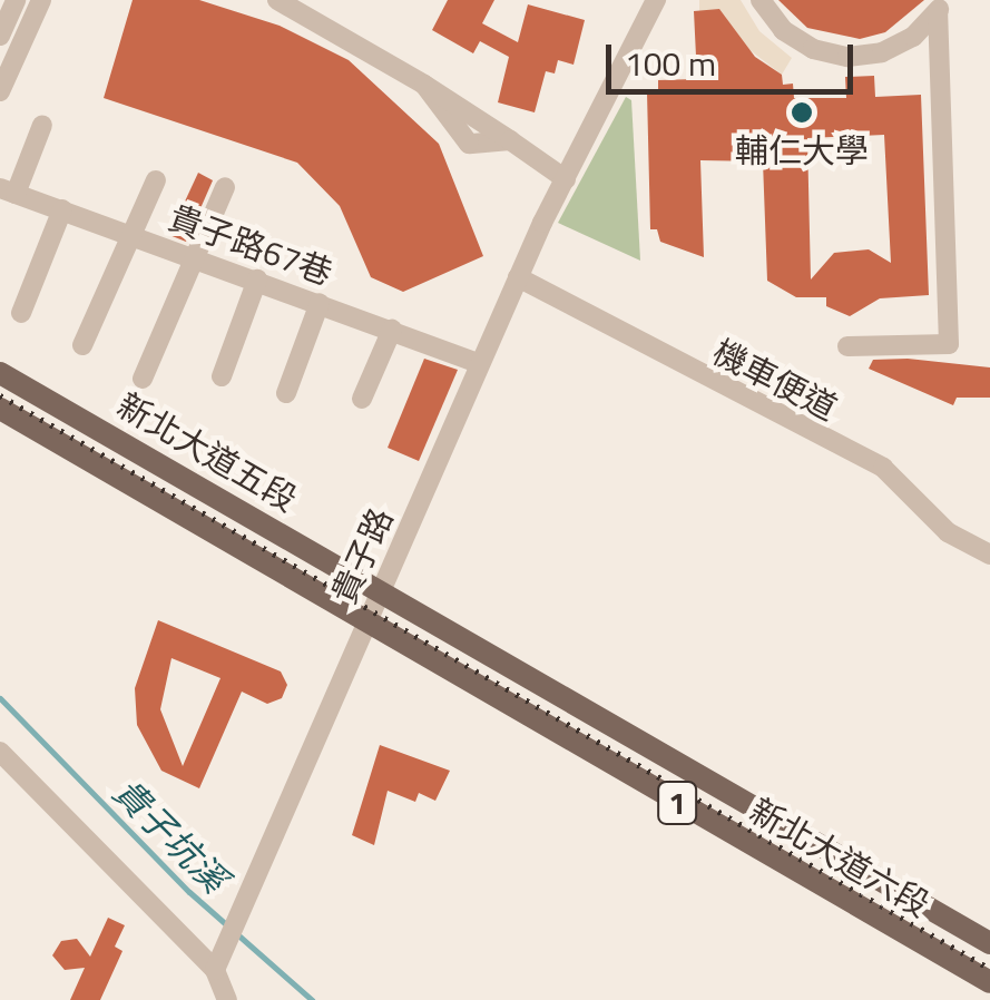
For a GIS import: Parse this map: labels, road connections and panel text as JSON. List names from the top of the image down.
{
  "streets": {
    "main road": ["新北大道五段", "1", "新北大道六段"],
    "street": ["貴子路67巷", "機車便道", "貴子路"]
  },
  "crossings": [
    ["貴子路67巷", "貴子路"],
    ["機車便道", "貴子路"],
    ["新北大道五段", "貴子路"],
    ["新北大道五段", "新北大道六段"],
    ["貴子路", "新北大道六段"]
  ],
  "water": ["貴子坑溪"],
  "places": ["輔仁大學"],
  "scale_bar": "100 m"
}
